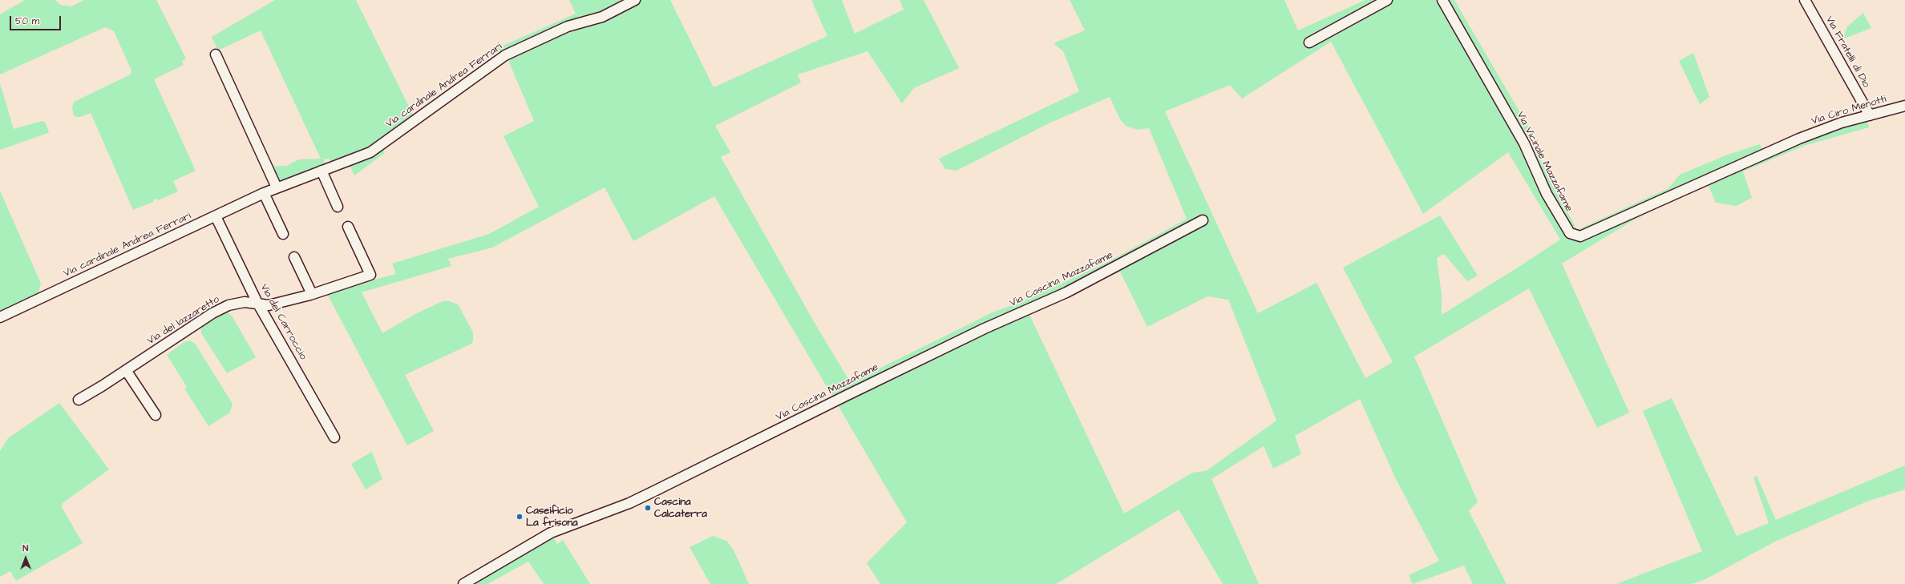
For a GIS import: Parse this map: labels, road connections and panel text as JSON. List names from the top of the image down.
{
  "streets": {
    "street": [
      "Via Fratelli di Dio",
      "Via cardinale Andrea Ferrari",
      "Via Ciro Menotti",
      "Via Vicinale Mazzafame",
      "Via Cascina Mazzafame",
      "Via del lazzaretto",
      "Via del Carroccio"
    ]
  },
  "crossings": [
    ["Via Fratelli di Dio", "Via Ciro Menotti"],
    ["Via cardinale Andrea Ferrari", "Via del Carroccio"],
    ["Via Ciro Menotti", "Via Vicinale Mazzafame"],
    ["Via del lazzaretto", "Via del Carroccio"]
  ],
  "places": ["Cascina Calcaterra", "Caseificio La frisona"],
  "scale_bar": "50 m",
  "north": "top"
}
